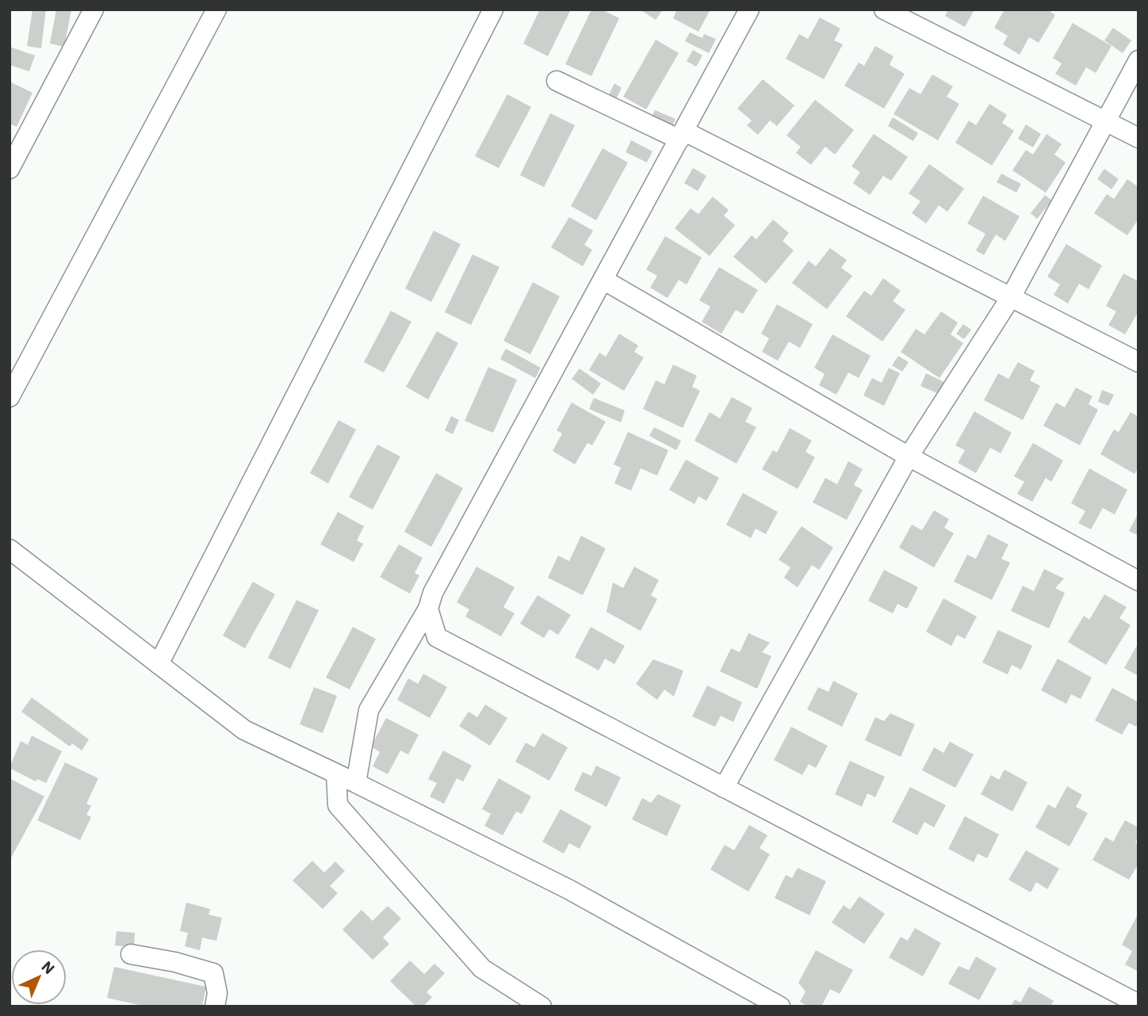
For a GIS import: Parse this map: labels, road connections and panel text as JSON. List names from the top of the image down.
{
  "north": "top right"
}
